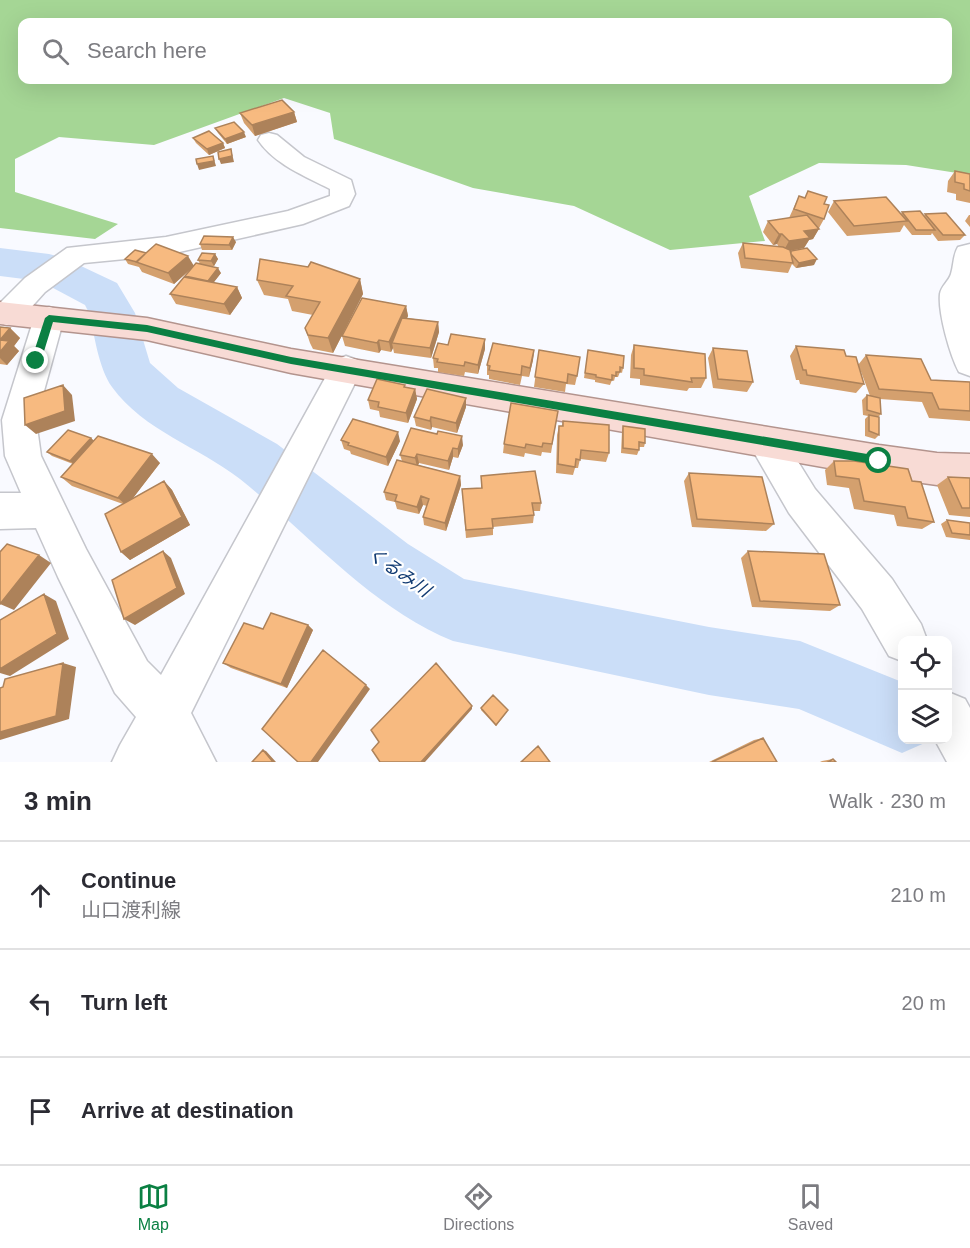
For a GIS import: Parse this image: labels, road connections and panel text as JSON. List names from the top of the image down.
{
  "water": ["くるみ川"],
  "page": {
    "search": "Search here",
    "heading": ["3 min", "Walk · 230 m"],
    "list": [
      ["Continue", "山口渡利線", "210 m"],
      ["Turn left", "20 m"],
      "Arrive at destination"
    ],
    "nav": ["Map", "Directions", "Saved"]
  }
}
